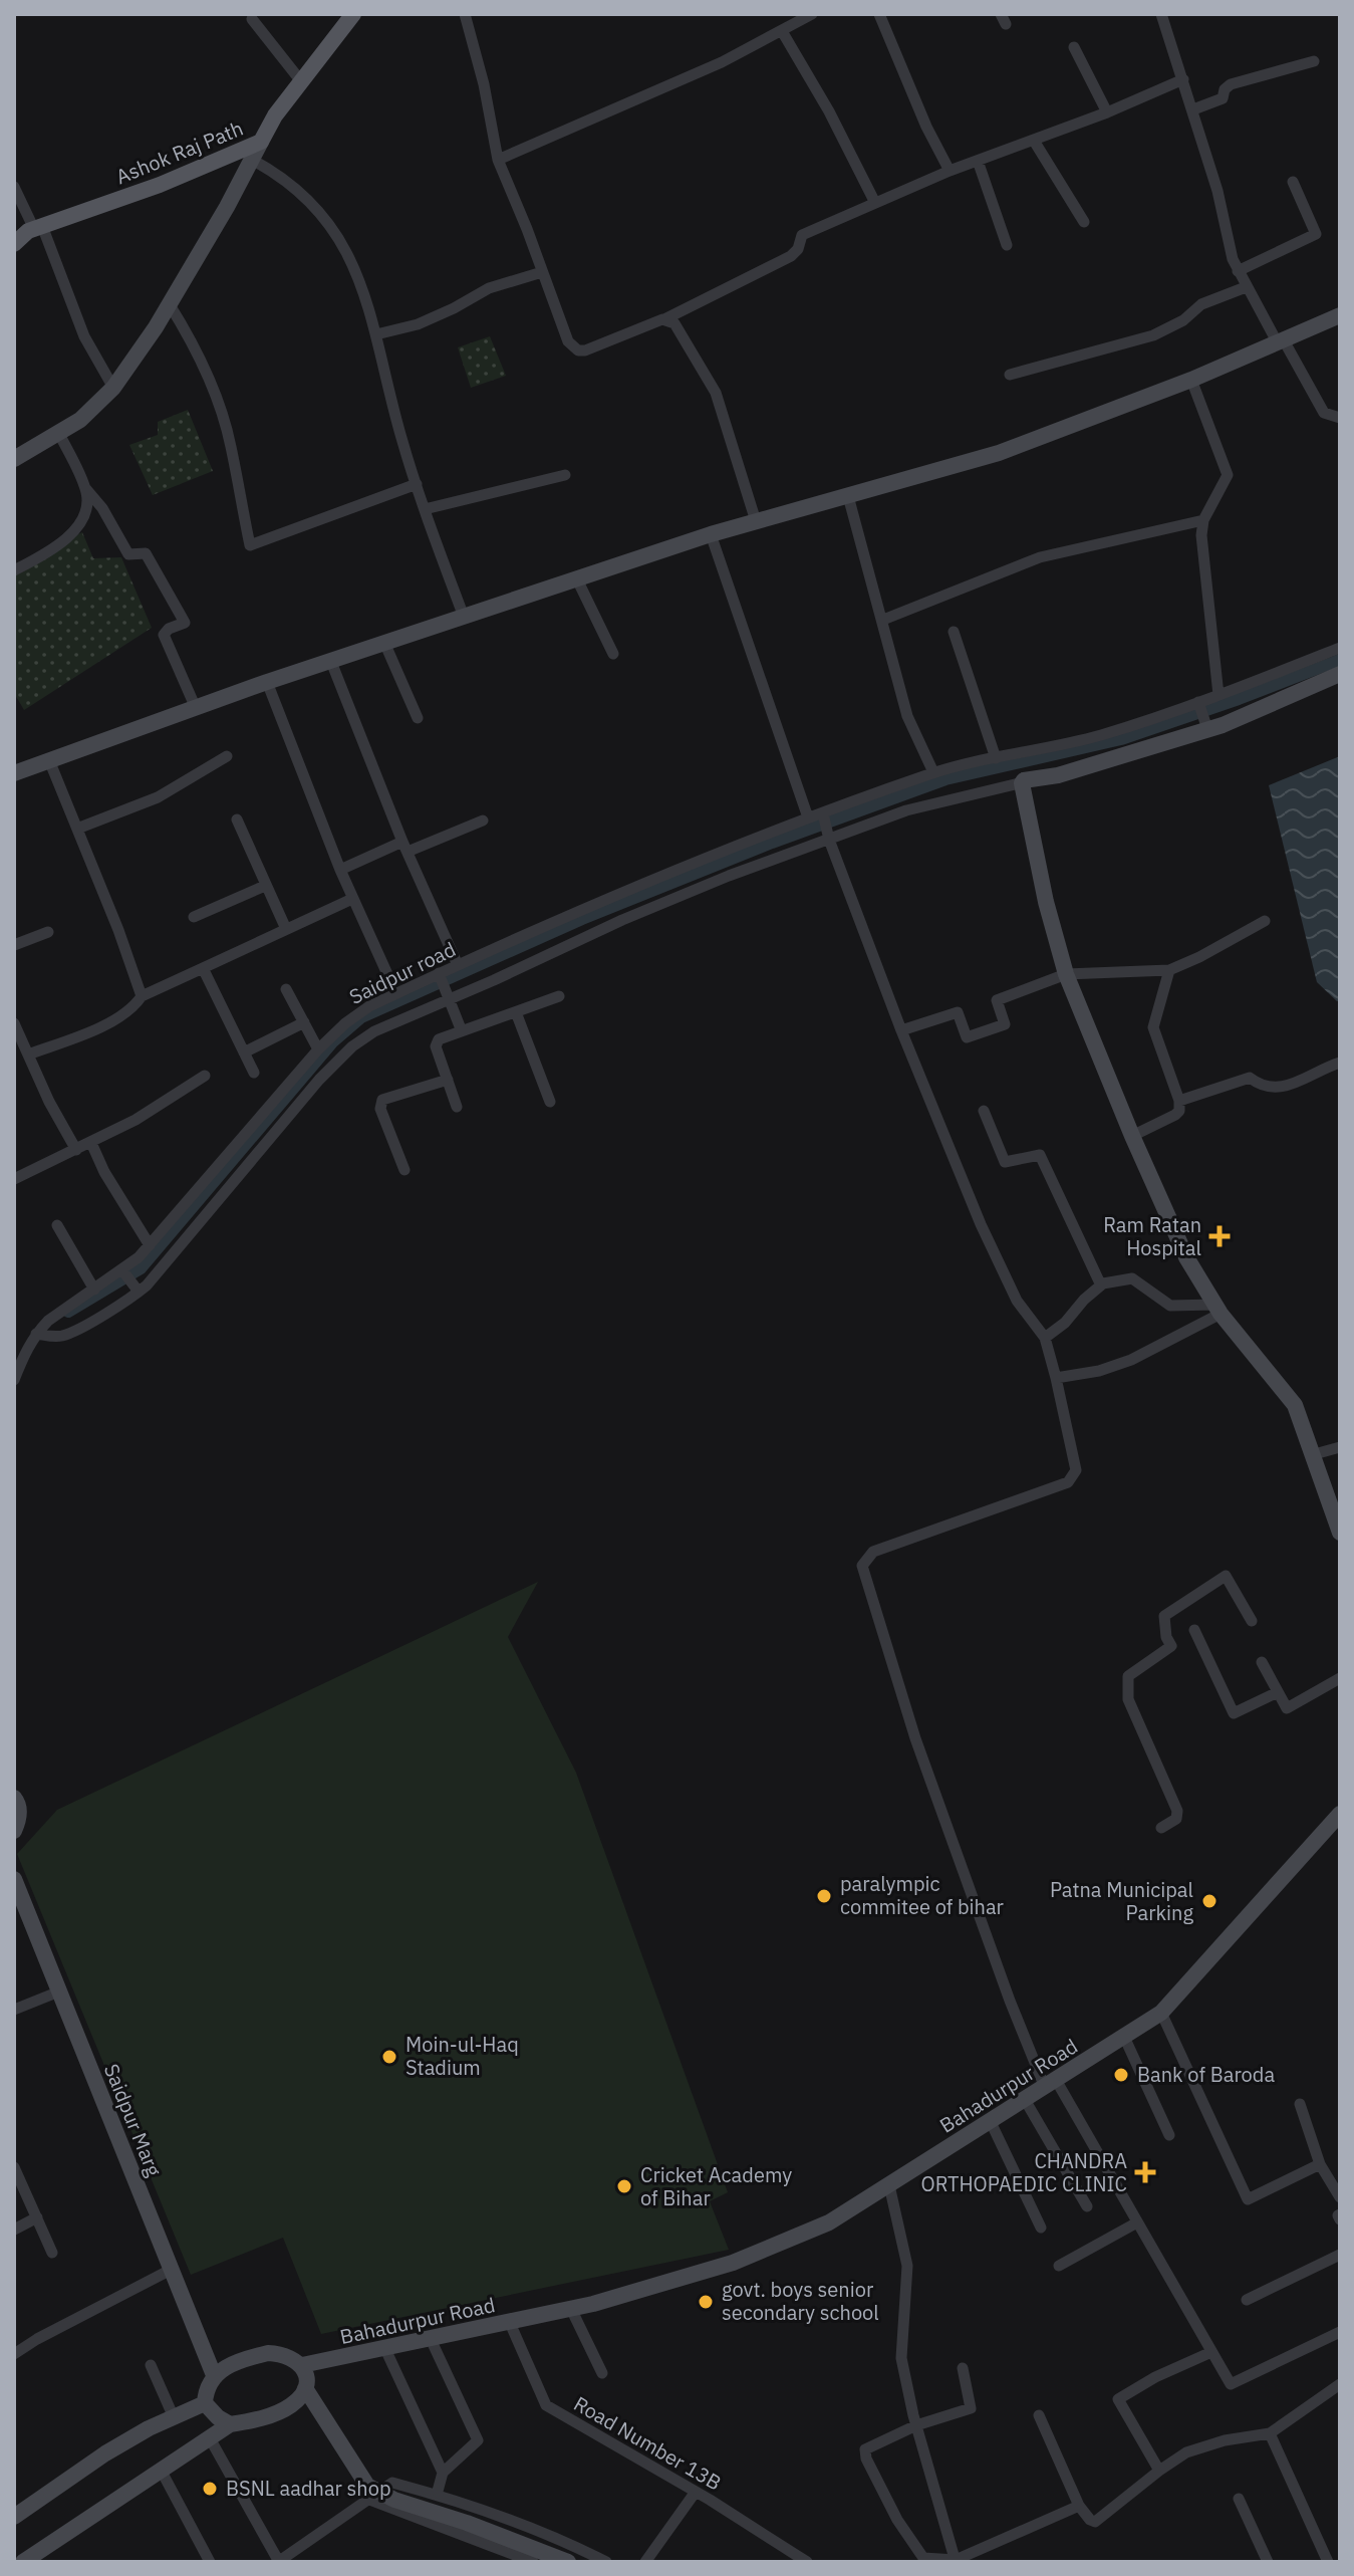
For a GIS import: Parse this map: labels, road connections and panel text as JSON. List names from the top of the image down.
{
  "streets": {
    "main road": ["Ashok Raj Path", "Bahadurpur Road", "Saidpur Marg"],
    "street": ["Saidpur road", "Road Number 13B"]
  },
  "crossings": [
    ["Bahadurpur Road", "Saidpur Marg"],
    ["Bahadurpur Road", "Road Number 13B"]
  ],
  "places": {
    "health": ["Ram Ratan Hospital", "CHANDRA ORTHOPAEDIC CLINIC"],
    "other": [
      "paralympic commitee of bihar",
      "Patna Municipal Parking",
      "Moin-ul-Haq Stadium",
      "Bank of Baroda",
      "Cricket Academy of Bihar",
      "govt. boys senior secondary school",
      "BSNL aadhar shop"
    ]
  }
}
